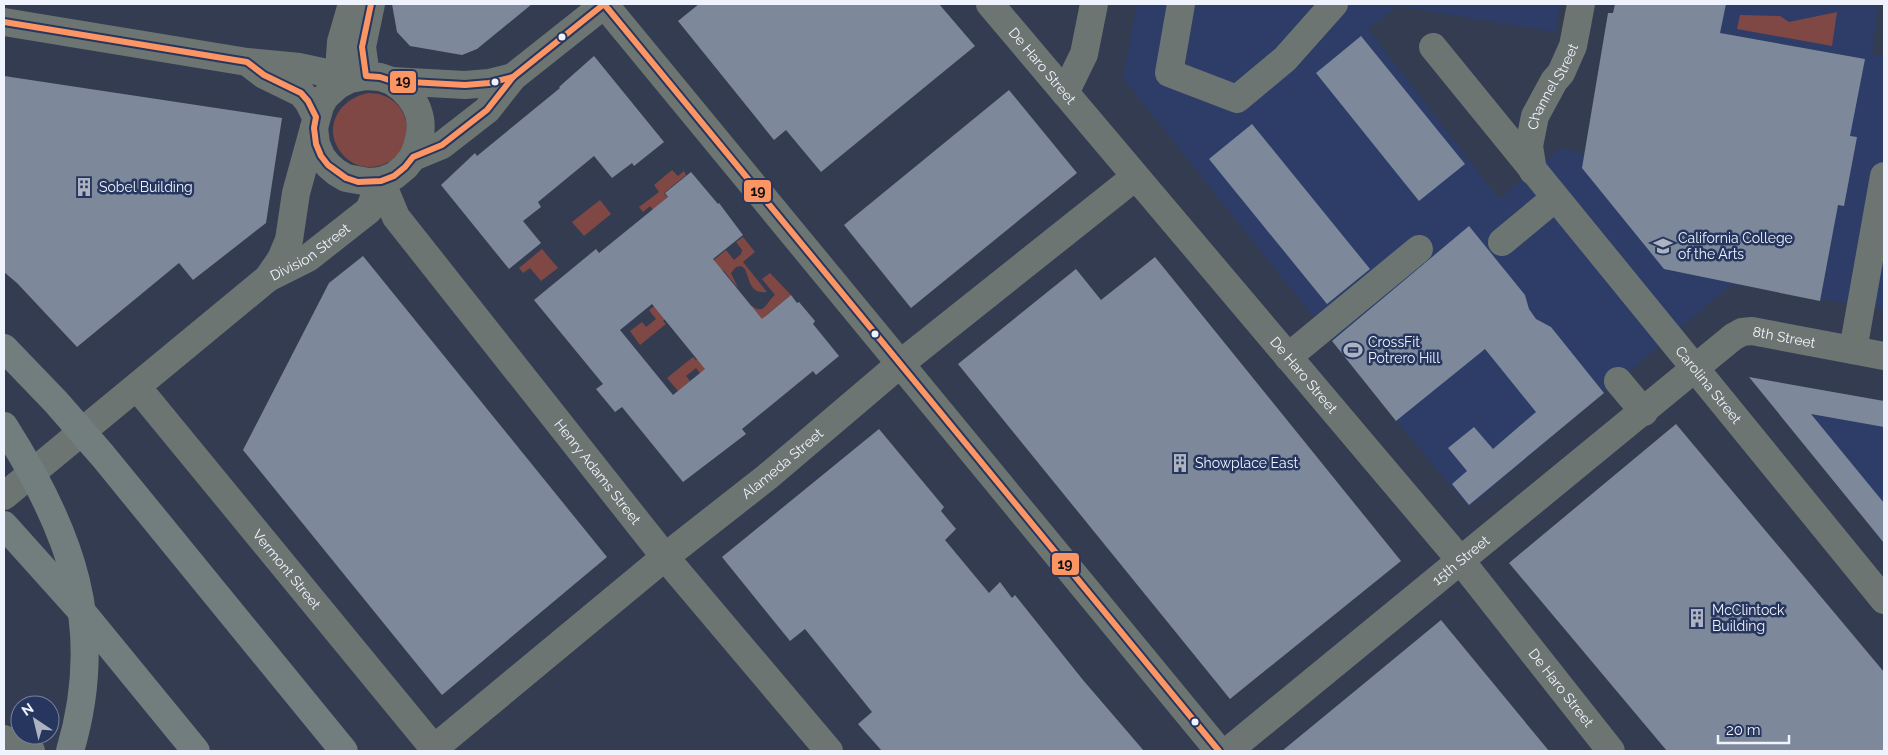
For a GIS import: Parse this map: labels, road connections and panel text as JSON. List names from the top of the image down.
{
  "streets": {
    "street": [
      "De Haro Street",
      "Channel Street",
      "Division Street",
      "8th Street",
      "Carolina Street",
      "Alameda Street",
      "Henry Adams Street",
      "15th Street",
      "Vermont Street"
    ]
  },
  "crossings": [
    ["De Haro Street", "Alameda Street"],
    ["De Haro Street", "15th Street"],
    ["Channel Street", "Carolina Street"],
    ["Division Street", "Henry Adams Street"],
    ["Division Street", "Vermont Street"],
    ["8th Street", "Carolina Street"],
    ["8th Street", "15th Street"],
    ["Carolina Street", "15th Street"],
    ["Alameda Street", "Henry Adams Street"],
    ["Alameda Street", "Vermont Street"]
  ],
  "places": {
    "building": ["Sobel Building", "Showplace East", "McClintock Building"],
    "school or university": ["California College of the Arts"],
    "sports": ["CrossFit Potrero Hill"]
  },
  "lines": ["transit line 19"],
  "scale_bar": "20 m",
  "north": "top left"
}
